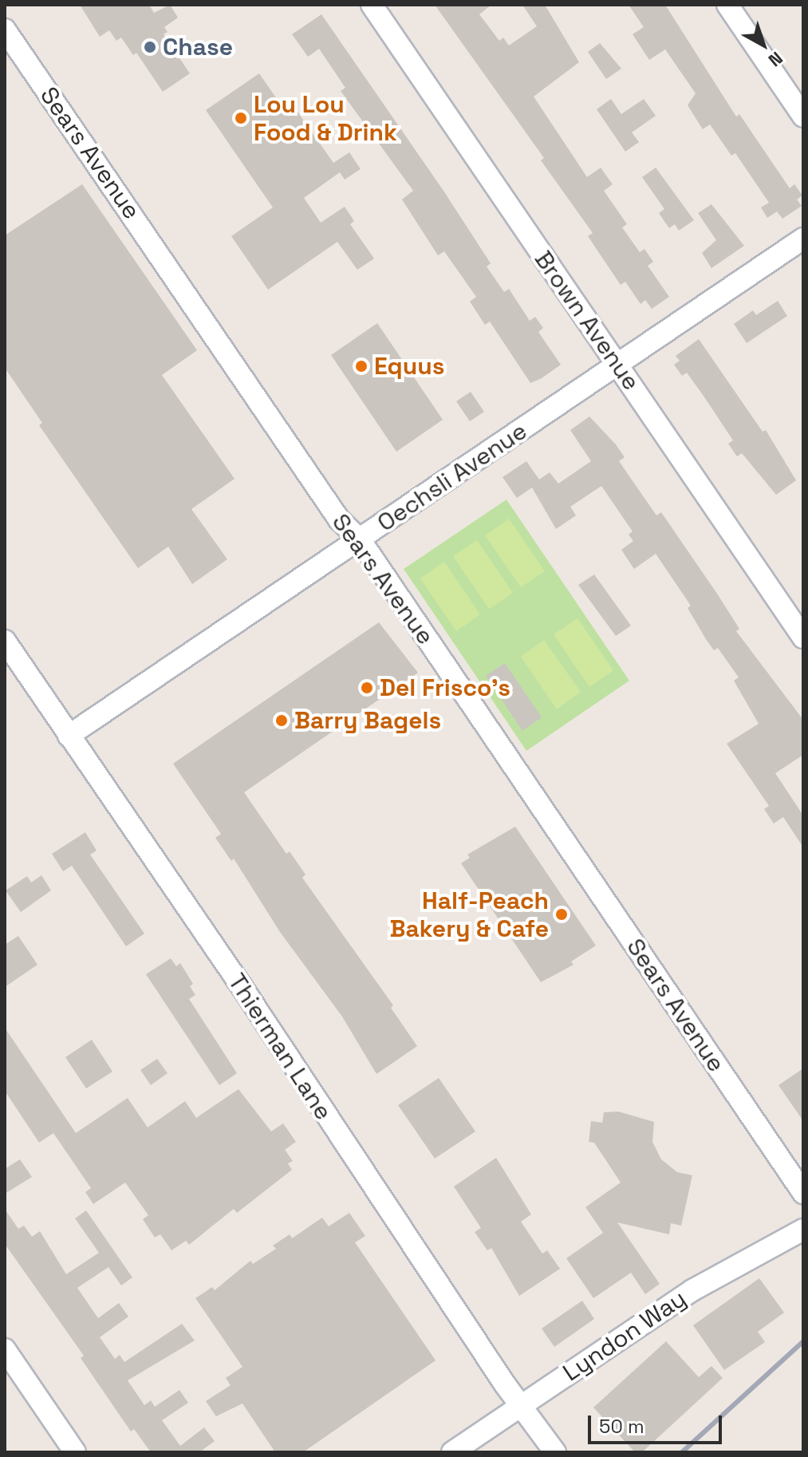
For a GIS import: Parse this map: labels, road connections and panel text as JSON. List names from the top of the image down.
{
  "streets": {
    "street": [
      "Sears Avenue",
      "Brown Avenue",
      "Oechsli Avenue",
      "Thierman Lane",
      "Lyndon Way"
    ]
  },
  "crossings": [
    ["Sears Avenue", "Oechsli Avenue"],
    ["Brown Avenue", "Oechsli Avenue"],
    ["Oechsli Avenue", "Thierman Lane"],
    ["Thierman Lane", "Lyndon Way"]
  ],
  "places": [
    "Chase",
    "Lou Lou Food & Drink",
    "Equus",
    "Del Frisco's",
    "Barry Bagels",
    "Half-Peach Bakery & Cafe"
  ],
  "scale_bar": "50 m",
  "north": "bottom right"
}
